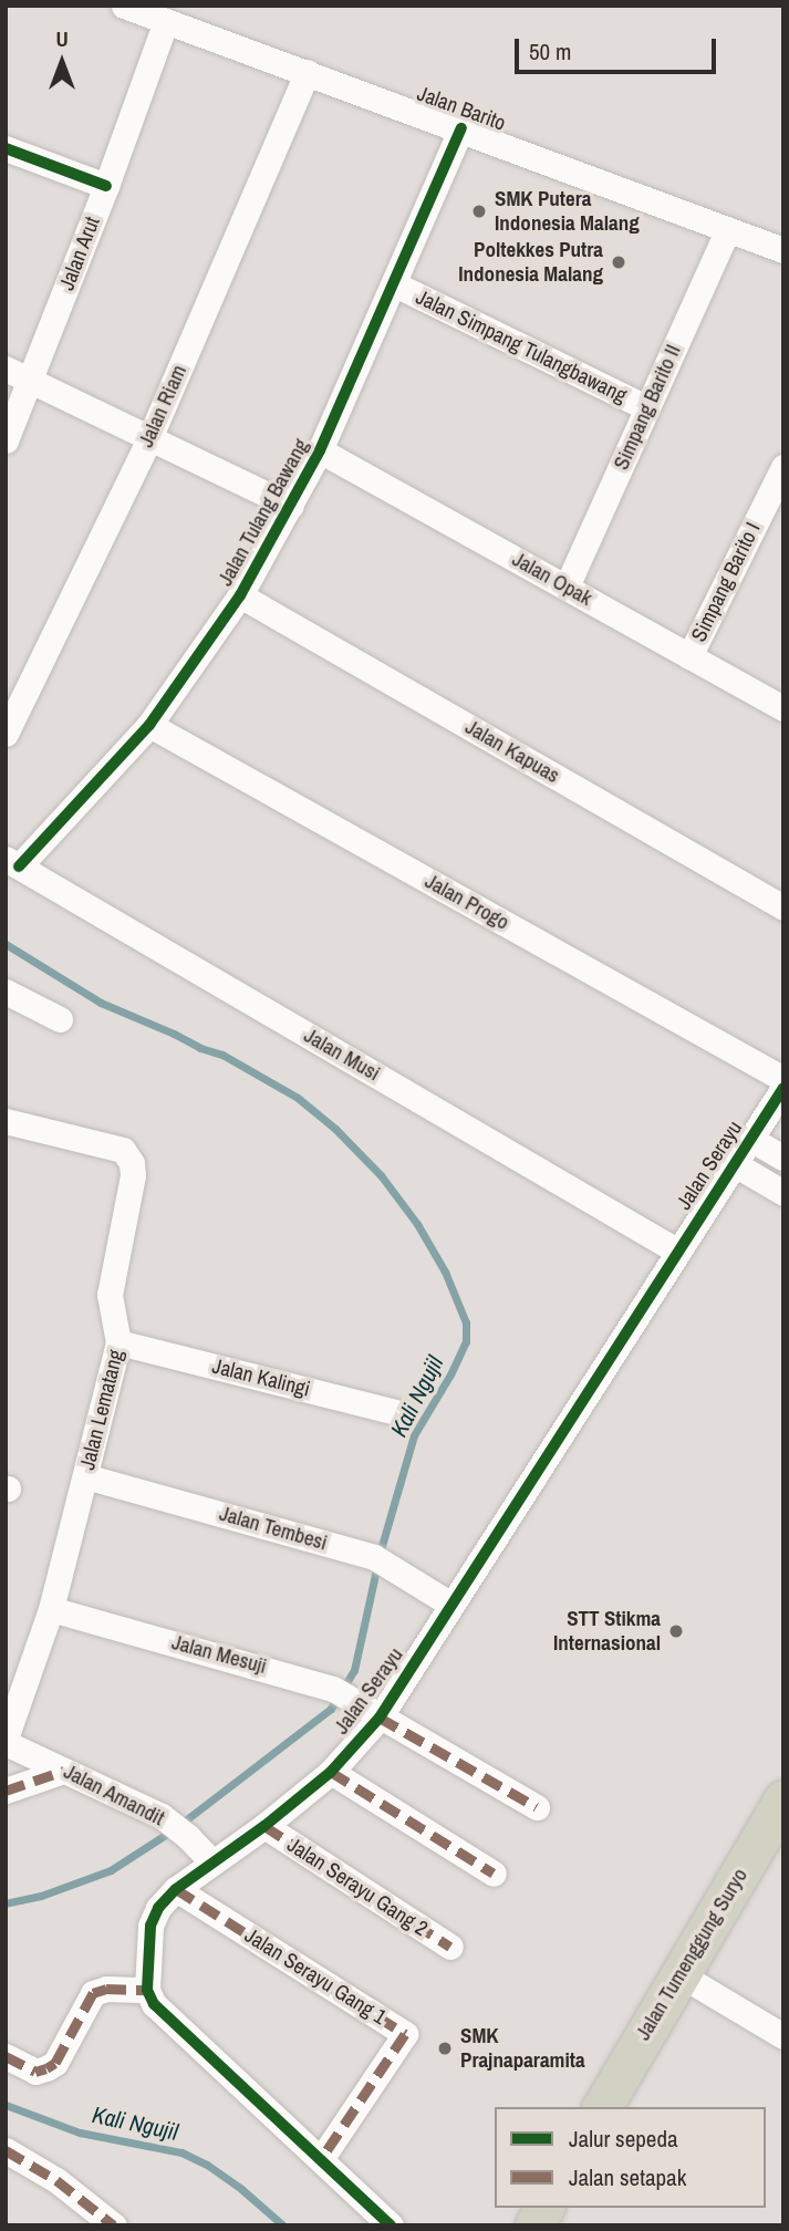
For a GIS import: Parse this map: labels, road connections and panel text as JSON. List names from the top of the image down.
{
  "streets": {
    "highway": ["Jalan Tumenggung Suryo"],
    "street": [
      "Jalan Barito",
      "Jalan Arut",
      "Jalan Simpang Tulangbawang",
      "Jalan Riam",
      "Simpang Barito II",
      "Jalan Tulang Bawang",
      "Jalan Opak",
      "Simpang Barito I",
      "Jalan Kapuas",
      "Jalan Progo",
      "Jalan Musi",
      "Jalan Serayu",
      "Jalan Kalingi",
      "Jalan Lematang",
      "Jalan Tembesi",
      "Jalan Mesuji",
      "Jalan Amandit",
      "Jalan Serayu Gang 2",
      "Jalan Serayu Gang 1"
    ]
  },
  "crossings": [
    ["Jalan Barito", "Jalan Arut"],
    ["Jalan Barito", "Jalan Riam"],
    ["Jalan Barito", "Simpang Barito II"],
    ["Jalan Barito", "Jalan Tulang Bawang"],
    ["Jalan Simpang Tulangbawang", "Simpang Barito II"],
    ["Jalan Simpang Tulangbawang", "Jalan Tulang Bawang"],
    ["Simpang Barito II", "Jalan Opak"],
    ["Jalan Tulang Bawang", "Jalan Opak"],
    ["Jalan Tulang Bawang", "Jalan Kapuas"],
    ["Jalan Tulang Bawang", "Jalan Progo"],
    ["Jalan Tulang Bawang", "Jalan Musi"],
    ["Jalan Opak", "Simpang Barito I"],
    ["Jalan Musi", "Jalan Serayu"],
    ["Jalan Serayu", "Jalan Tembesi"],
    ["Jalan Serayu", "Jalan Mesuji"],
    ["Jalan Serayu", "Jalan Amandit"],
    ["Jalan Serayu", "Jalan Serayu Gang 2"],
    ["Jalan Serayu", "Jalan Serayu Gang 1"],
    ["Jalan Kalingi", "Jalan Lematang"],
    ["Jalan Lematang", "Jalan Tembesi"],
    ["Jalan Lematang", "Jalan Mesuji"],
    ["Jalan Lematang", "Jalan Amandit"]
  ],
  "water": ["Kali Ngujil"],
  "places": [
    "SMK Putera Indonesia Malang",
    "Poltekkes Putra Indonesia Malang",
    "STT Stikma Internasional",
    "SMK Prajnaparamita"
  ],
  "legend": ["Jalur sepeda", "Jalan setapak"],
  "scale_bar": "50 m",
  "north": "top"
}
